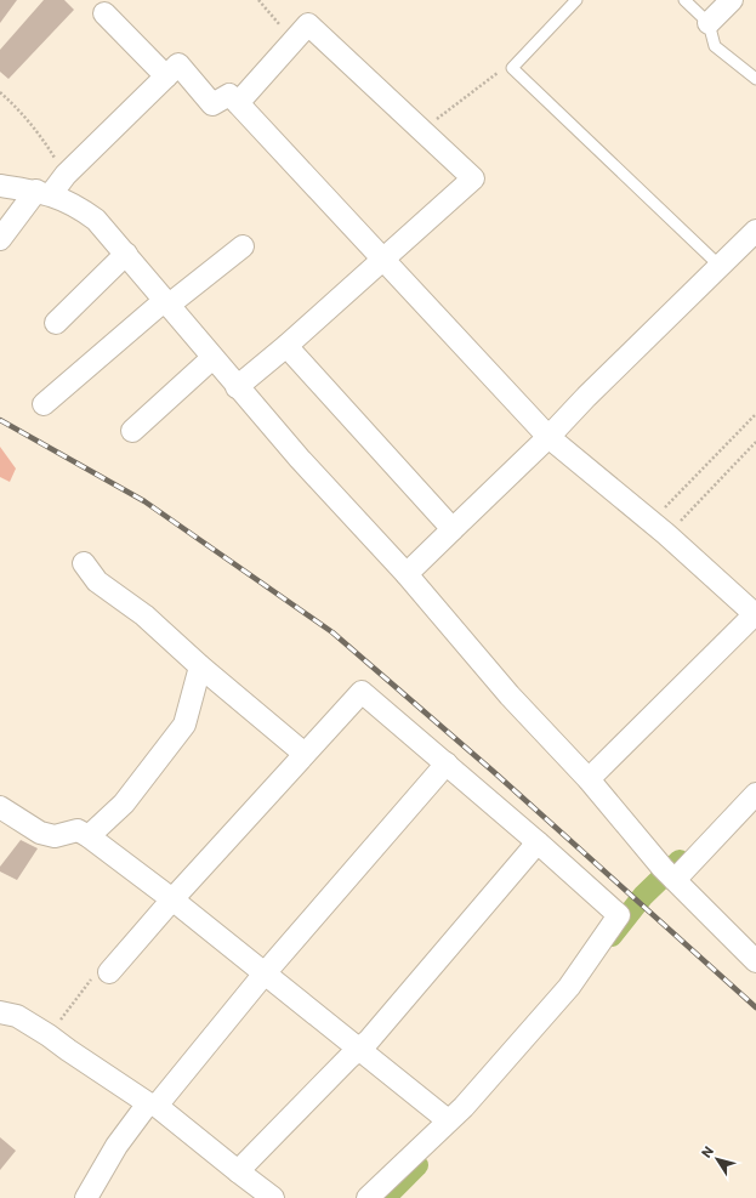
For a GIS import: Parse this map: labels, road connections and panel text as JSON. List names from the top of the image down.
{
  "north": "top left"
}
